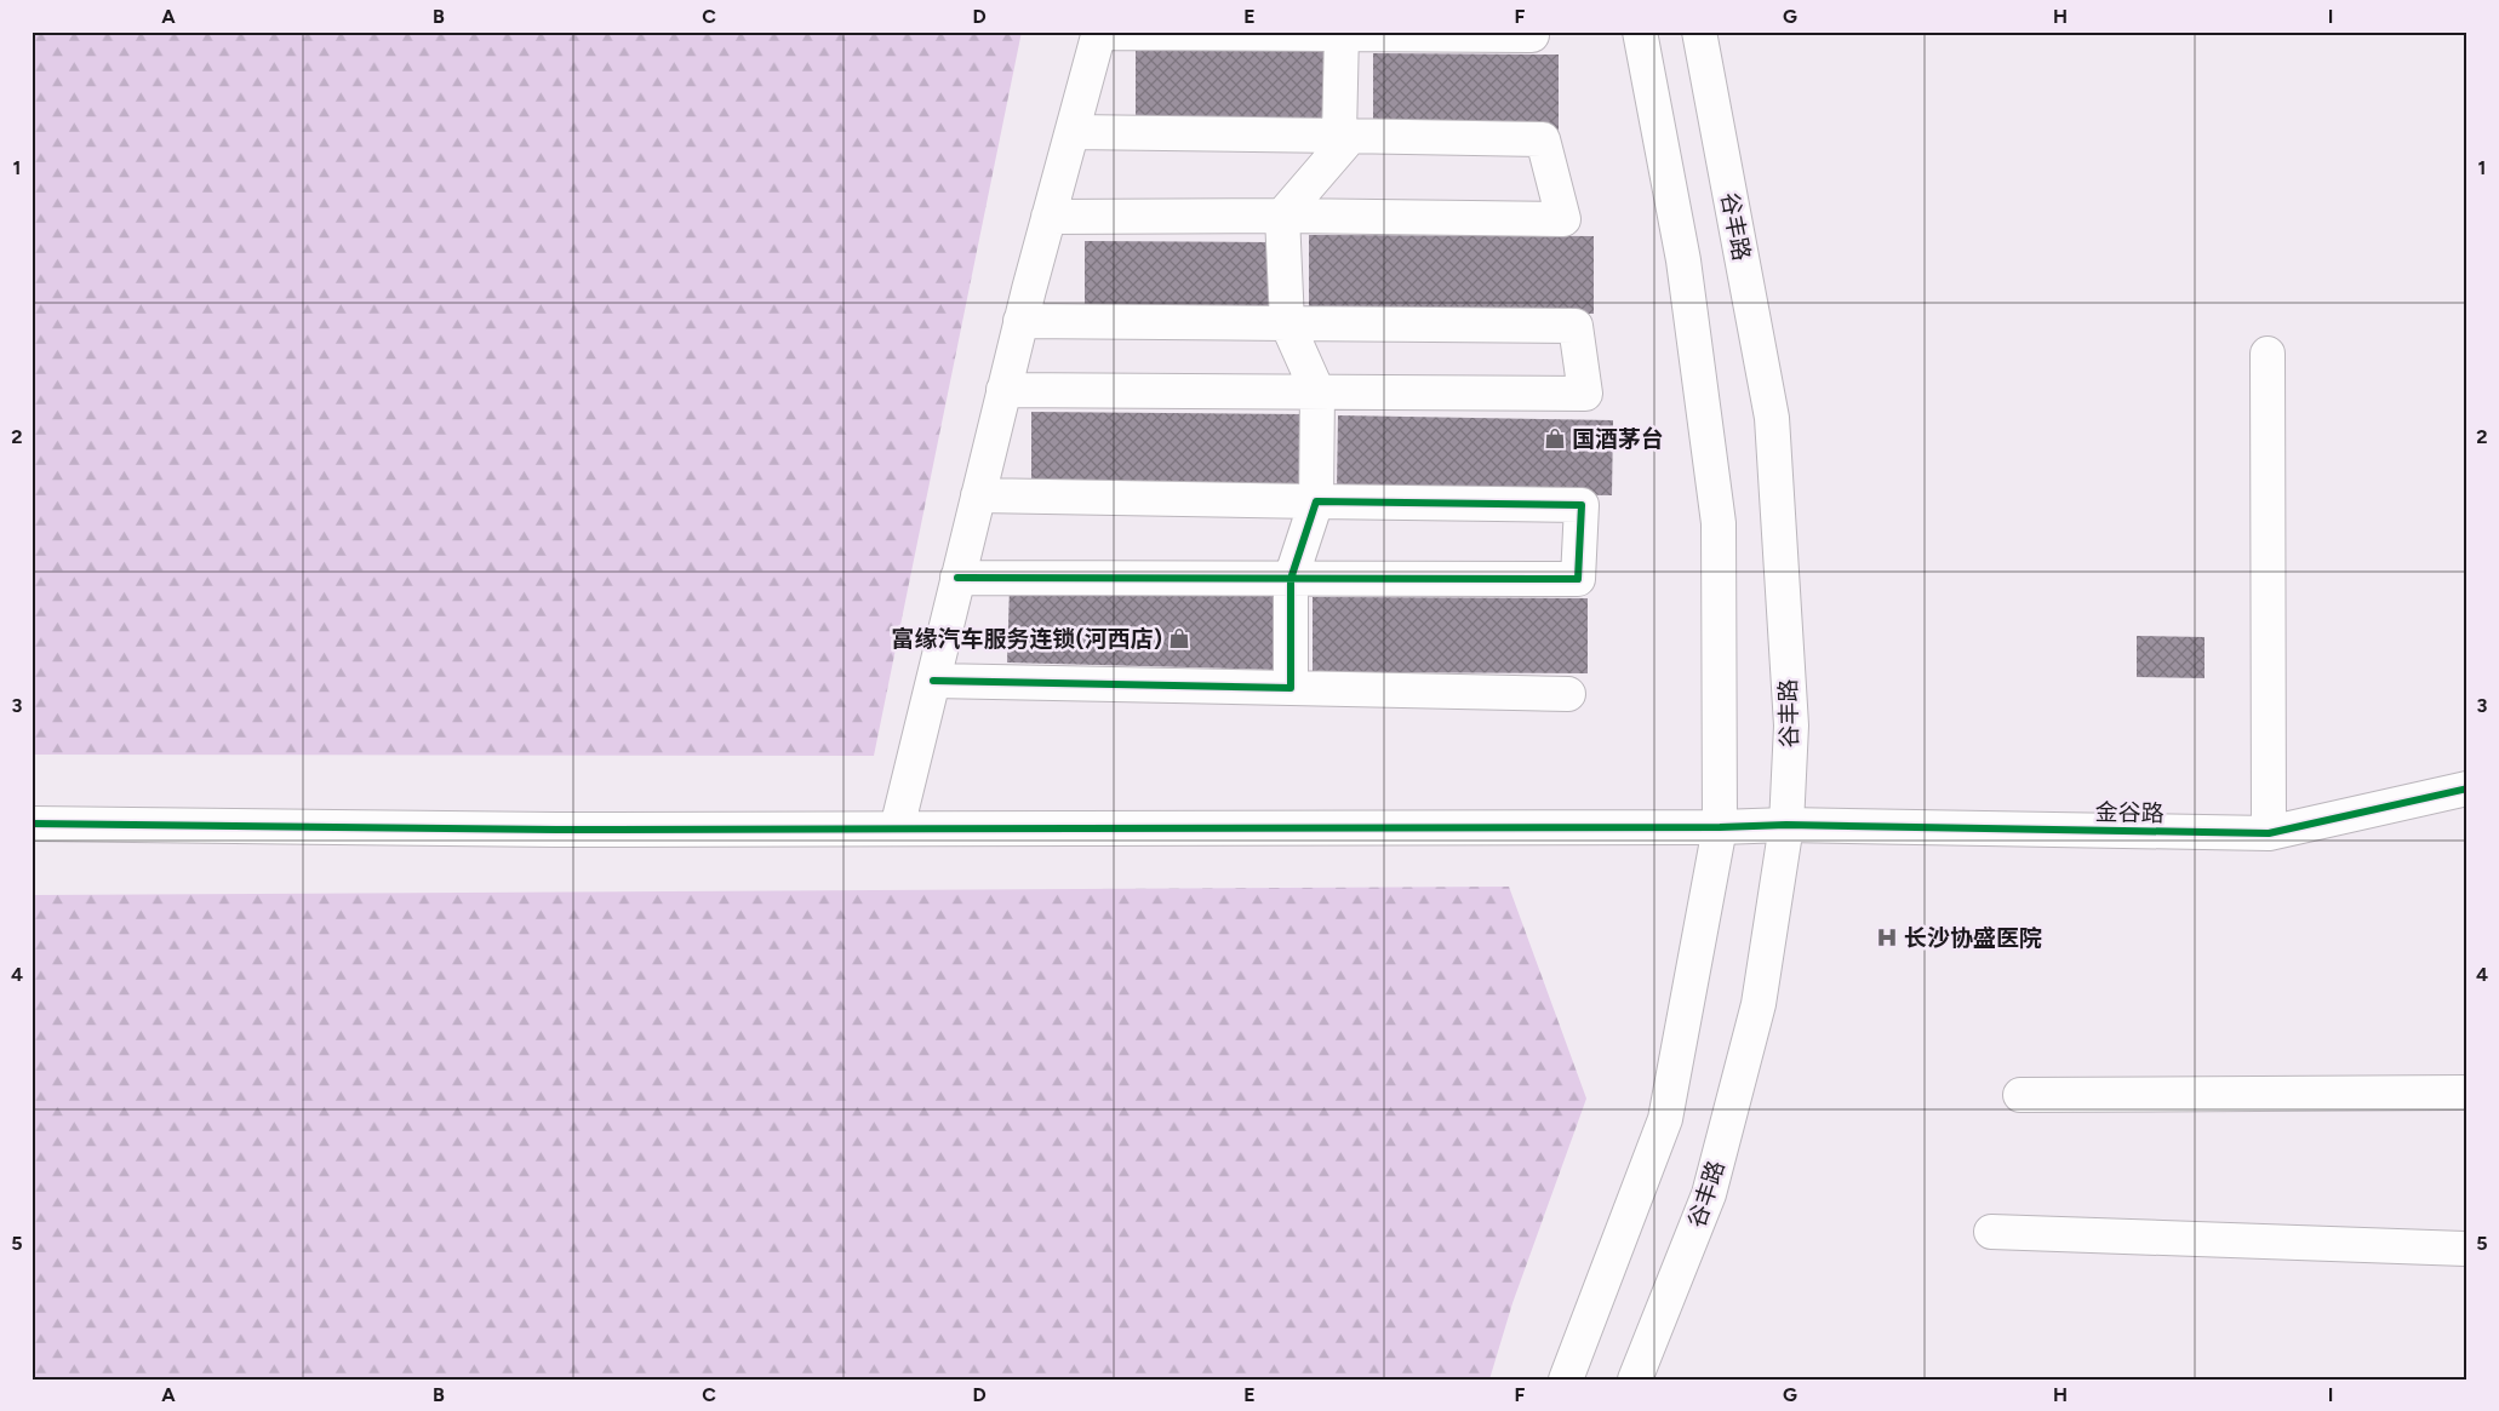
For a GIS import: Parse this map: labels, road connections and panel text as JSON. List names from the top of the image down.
{
  "streets": {
    "street": ["谷丰路", "金谷路"]
  },
  "crossings": [
    ["谷丰路", "金谷路"]
  ],
  "places": {
    "shop": ["国酒茅台", "富缘汽车服务连锁(河西店)"],
    "hospital": ["长沙协盛医院"]
  },
  "grid": {
    "columns": [
      "A",
      "B",
      "C",
      "D",
      "E",
      "F",
      "G",
      "H",
      "I"
    ],
    "rows": [
      "1",
      "2",
      "3",
      "4",
      "5"
    ]
  }
}
